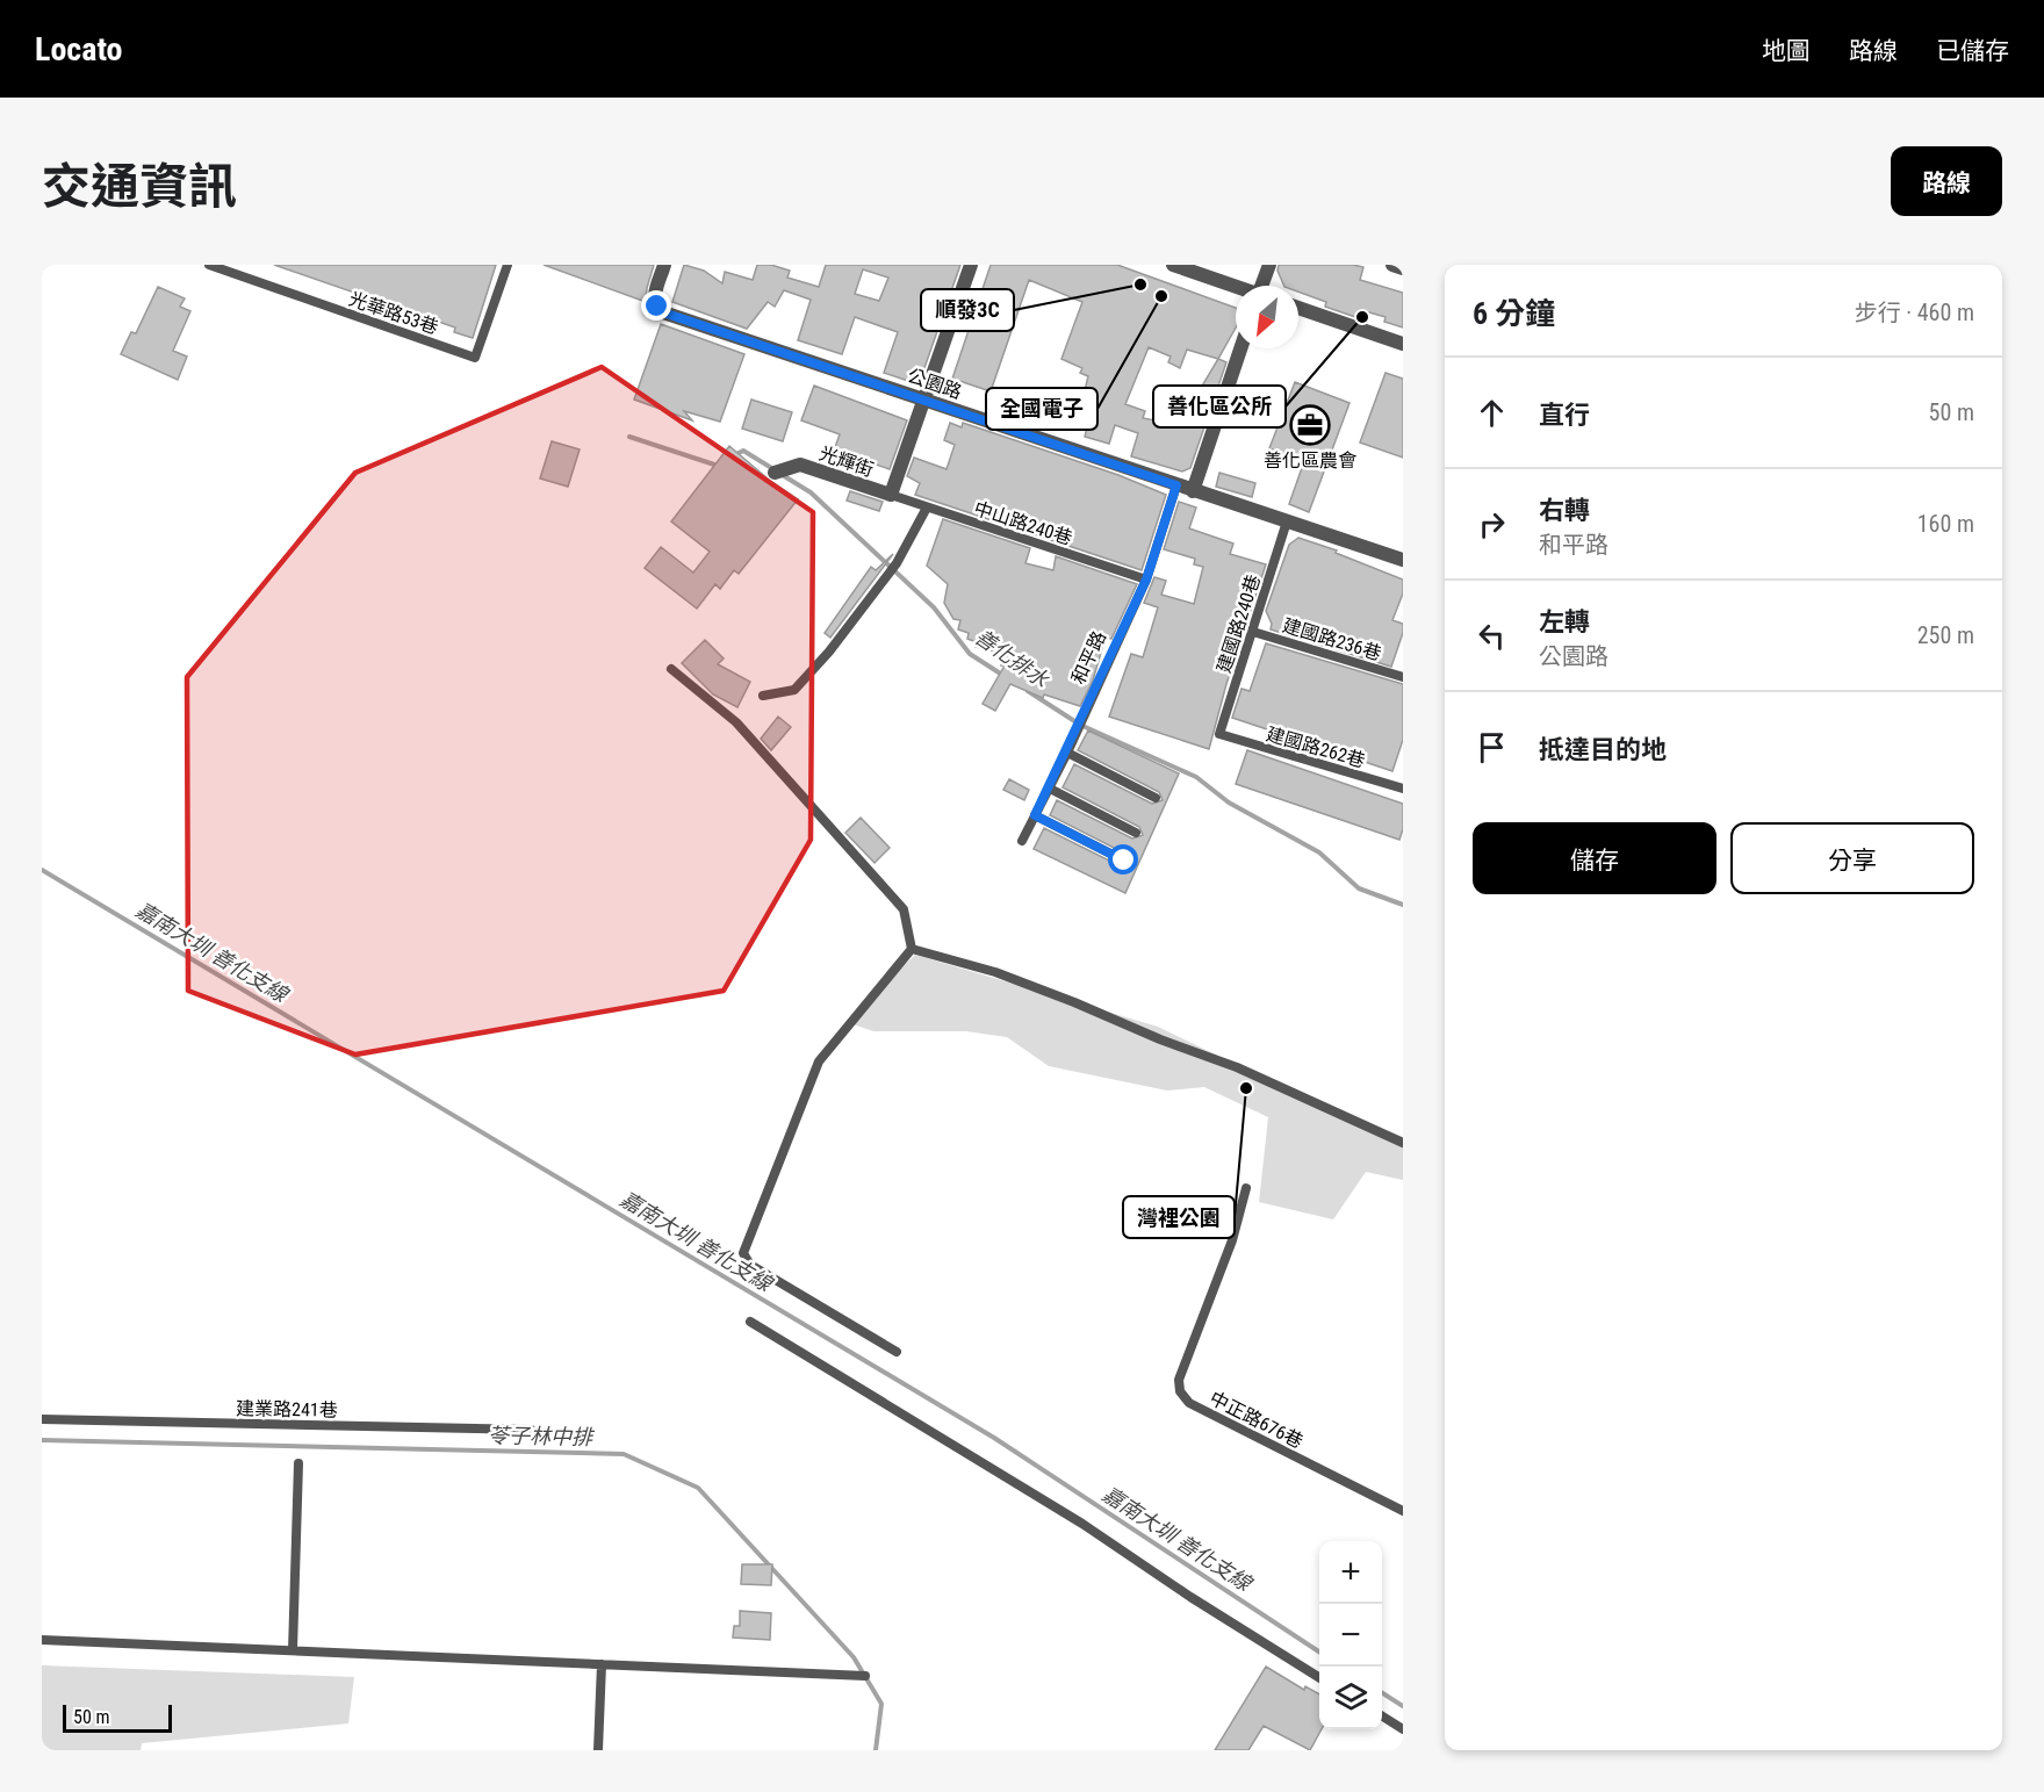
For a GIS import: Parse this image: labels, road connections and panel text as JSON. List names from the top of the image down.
{
  "streets": {
    "street": ["公園路", "光輝街"],
    "lane": [
      "光華路53巷",
      "中山路240巷",
      "建國路240巷",
      "建國路236巷",
      "和平路",
      "建國路262巷",
      "建業路241巷",
      "中正路676巷"
    ]
  },
  "crossings": [
    ["公園路", "光輝街"],
    ["公園路", "建國路240巷"],
    ["公園路", "和平路"],
    ["光輝街", "中山路240巷"],
    ["中山路240巷", "和平路"],
    ["建國路240巷", "建國路236巷"],
    ["建國路240巷", "建國路262巷"]
  ],
  "water": ["善化排水", "嘉南大圳 善化支線", "苓子林中排"],
  "places": {
    "other": [
      "順發3C",
      "全國電子",
      "善化區公所",
      "灣裡公園"
    ],
    "office": ["善化區農會"]
  },
  "scale_bar": "50 m",
  "north": "bottom left",
  "page": {
    "header": "Locato",
    "nav": ["地圖", "路線", "已儲存"],
    "title": "交通資訊",
    "buttons": [
      "路線",
      ["儲存", "分享"]
    ],
    "heading": ["6 分鐘", "步行 · 460 m"],
    "list": [
      ["直行", "50 m"],
      ["右轉", "和平路", "160 m"],
      ["左轉", "公園路", "250 m"],
      "抵達目的地"
    ],
    "map_buttons": ["+", "−"],
    "scale": "50 m"
  }
}
